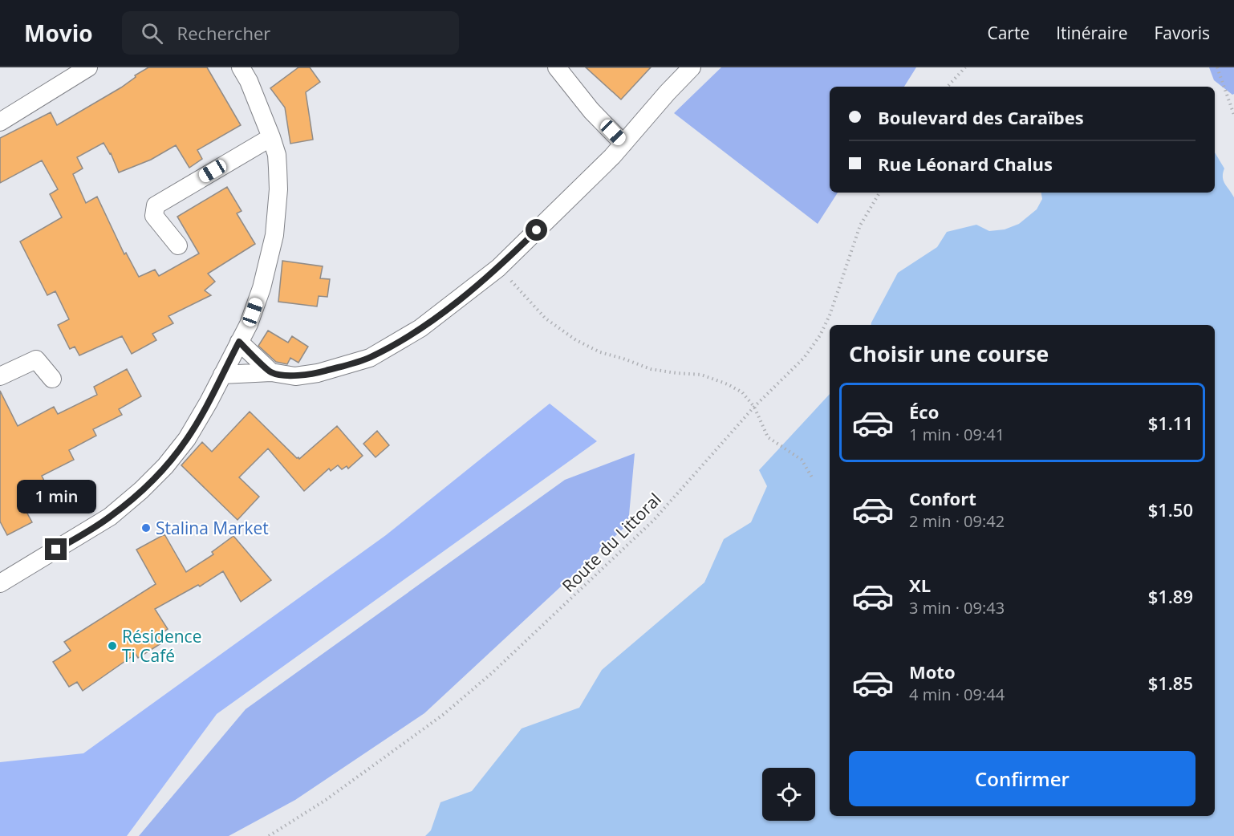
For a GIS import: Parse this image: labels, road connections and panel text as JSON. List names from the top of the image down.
{
  "streets": {
    "path": ["Route du Littoral"]
  },
  "places": ["Stalina Market", "Résidence Ti Café"],
  "page": {
    "header": "Movio",
    "search": "Rechercher",
    "nav": ["Carte", "Itinéraire", "Favoris"],
    "banner": ["Boulevard des Caraïbes", "Rue Léonard Chalus"],
    "heading": "Choisir une course",
    "list": [
      {
        "name": "Éco",
        "note": "1 min · 09:41",
        "value": "$1.11"
      },
      {
        "name": "Confort",
        "note": "2 min · 09:42",
        "value": "$1.50"
      },
      {
        "name": "XL",
        "note": "3 min · 09:43",
        "value": "$1.89"
      },
      {
        "name": "Moto",
        "note": "4 min · 09:44",
        "value": "$1.85"
      }
    ],
    "bubble": "1 min",
    "buttons": "Confirmer"
  }
}
